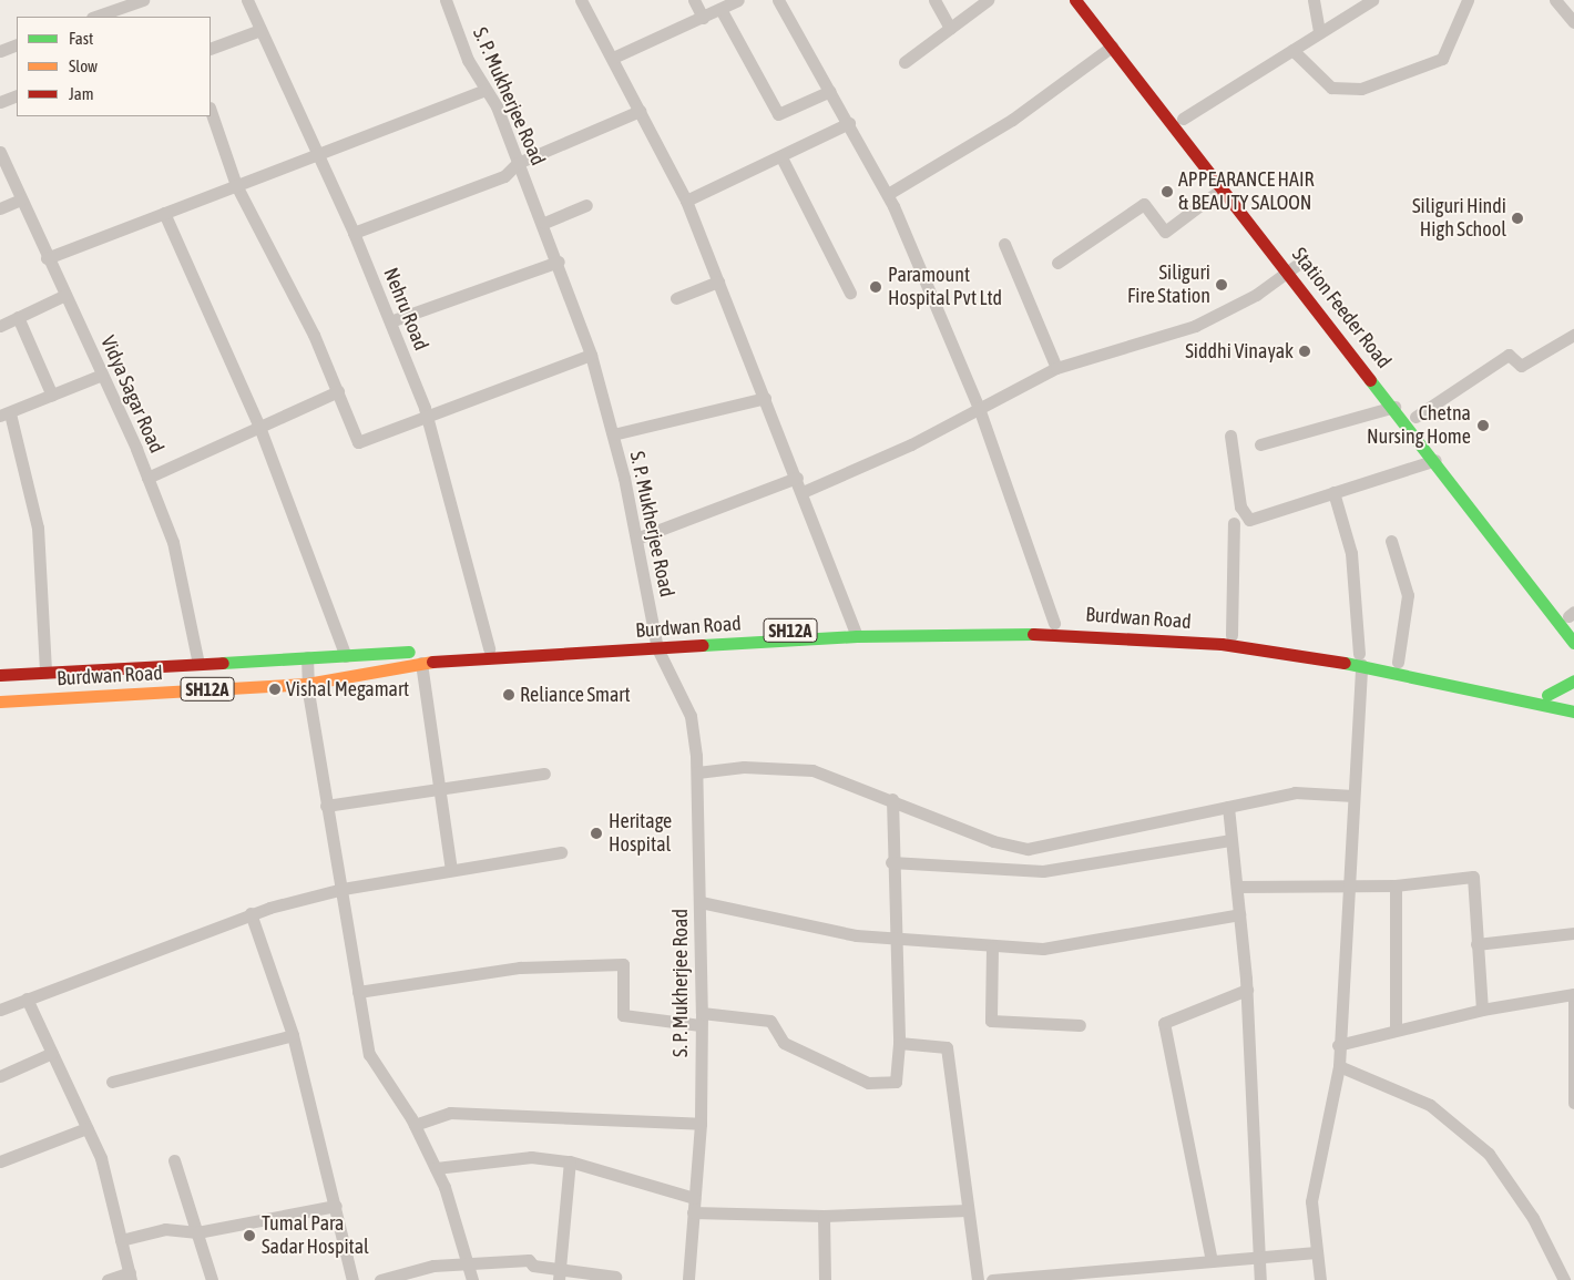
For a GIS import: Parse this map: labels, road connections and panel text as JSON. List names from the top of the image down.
{
  "streets": {
    "main road": ["Station Feeder Road", "Burdwan Road", "SH12A"],
    "street": ["S. P. Mukherjee Road", "Nehru Road", "Vidya Sagar Road"]
  },
  "crossings": [
    ["S. P. Mukherjee Road", "Burdwan Road"],
    ["Nehru Road", "Burdwan Road"],
    ["Vidya Sagar Road", "Burdwan Road"]
  ],
  "places": [
    "APPEARANCE HAIR & BEAUTY SALOON",
    "Siliguri Hindi High School",
    "Siliguri Fire Station",
    "Paramount Hospital Pvt Ltd",
    "Siddhi Vinayak",
    "Chetna Nursing Home",
    "Vishal Megamart",
    "Reliance Smart",
    "Heritage Hospital",
    "Tumal Para Sadar Hospital"
  ],
  "legend": ["Fast", "Slow", "Jam"]
}
